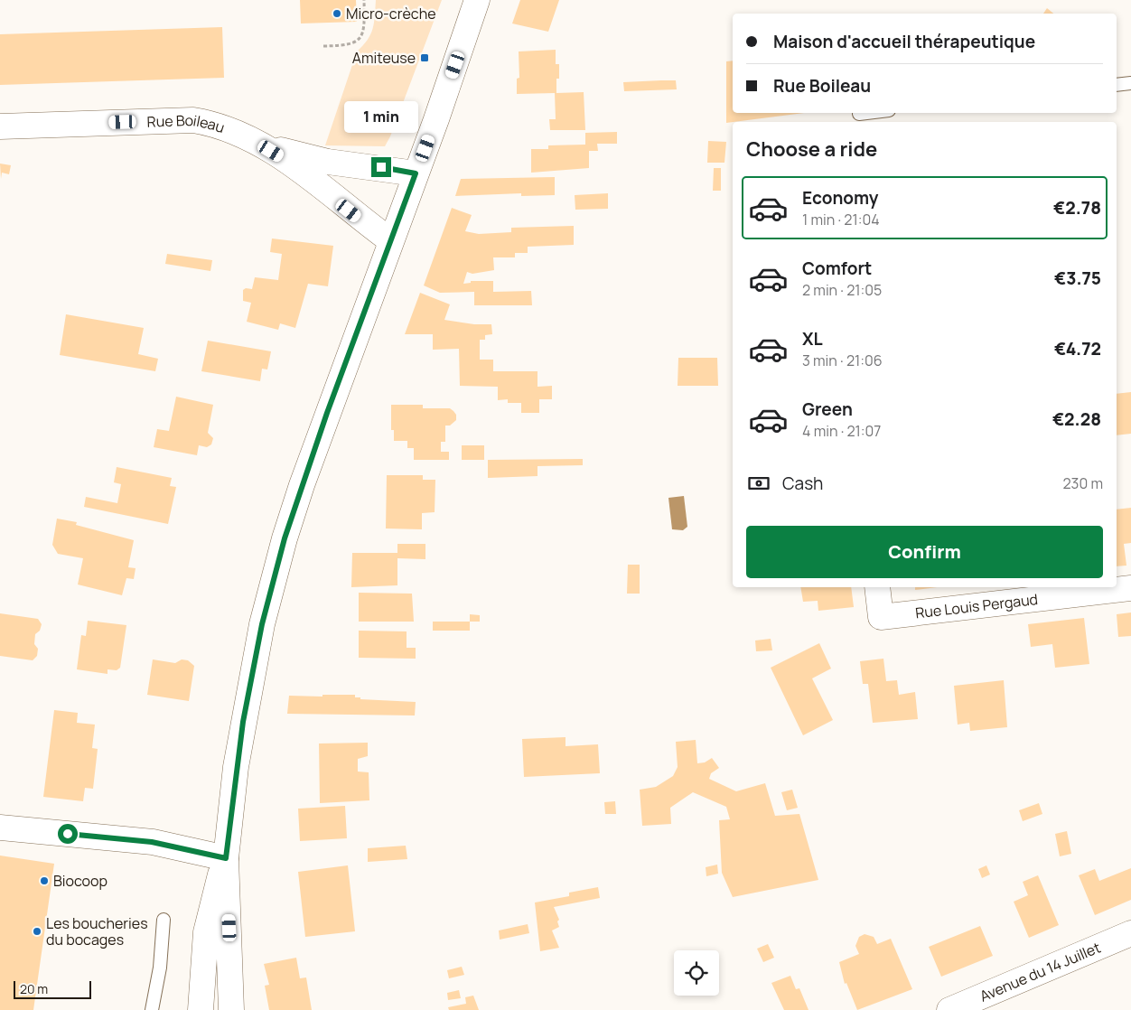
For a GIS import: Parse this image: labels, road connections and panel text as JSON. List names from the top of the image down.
{
  "streets": {
    "street": ["Rue Boileau", "Rue Louis Pergaud", "Avenue du 14 Juillet"]
  },
  "places": {
    "other": ["Micro-crèche", "Biocoop", "Les boucheries du bocages"],
    "transit": ["Amiteuse"]
  },
  "scale_bar": "20 m",
  "page": {
    "banner": ["Maison d'accueil thérapeutique", "Rue Boileau"],
    "bubble": "1 min",
    "heading": "Choose a ride",
    "list": [
      {
        "name": "Economy",
        "note": "1 min · 21:04",
        "value": "€2.78"
      },
      {
        "name": "Comfort",
        "note": "2 min · 21:05",
        "value": "€3.75"
      },
      {
        "name": "XL",
        "note": "3 min · 21:06",
        "value": "€4.72"
      },
      {
        "name": "Green",
        "note": "4 min · 21:07",
        "value": "€2.28"
      }
    ],
    "pay": ["Cash", "230 m"],
    "buttons": "Confirm",
    "scale": "20 m"
  }
}
